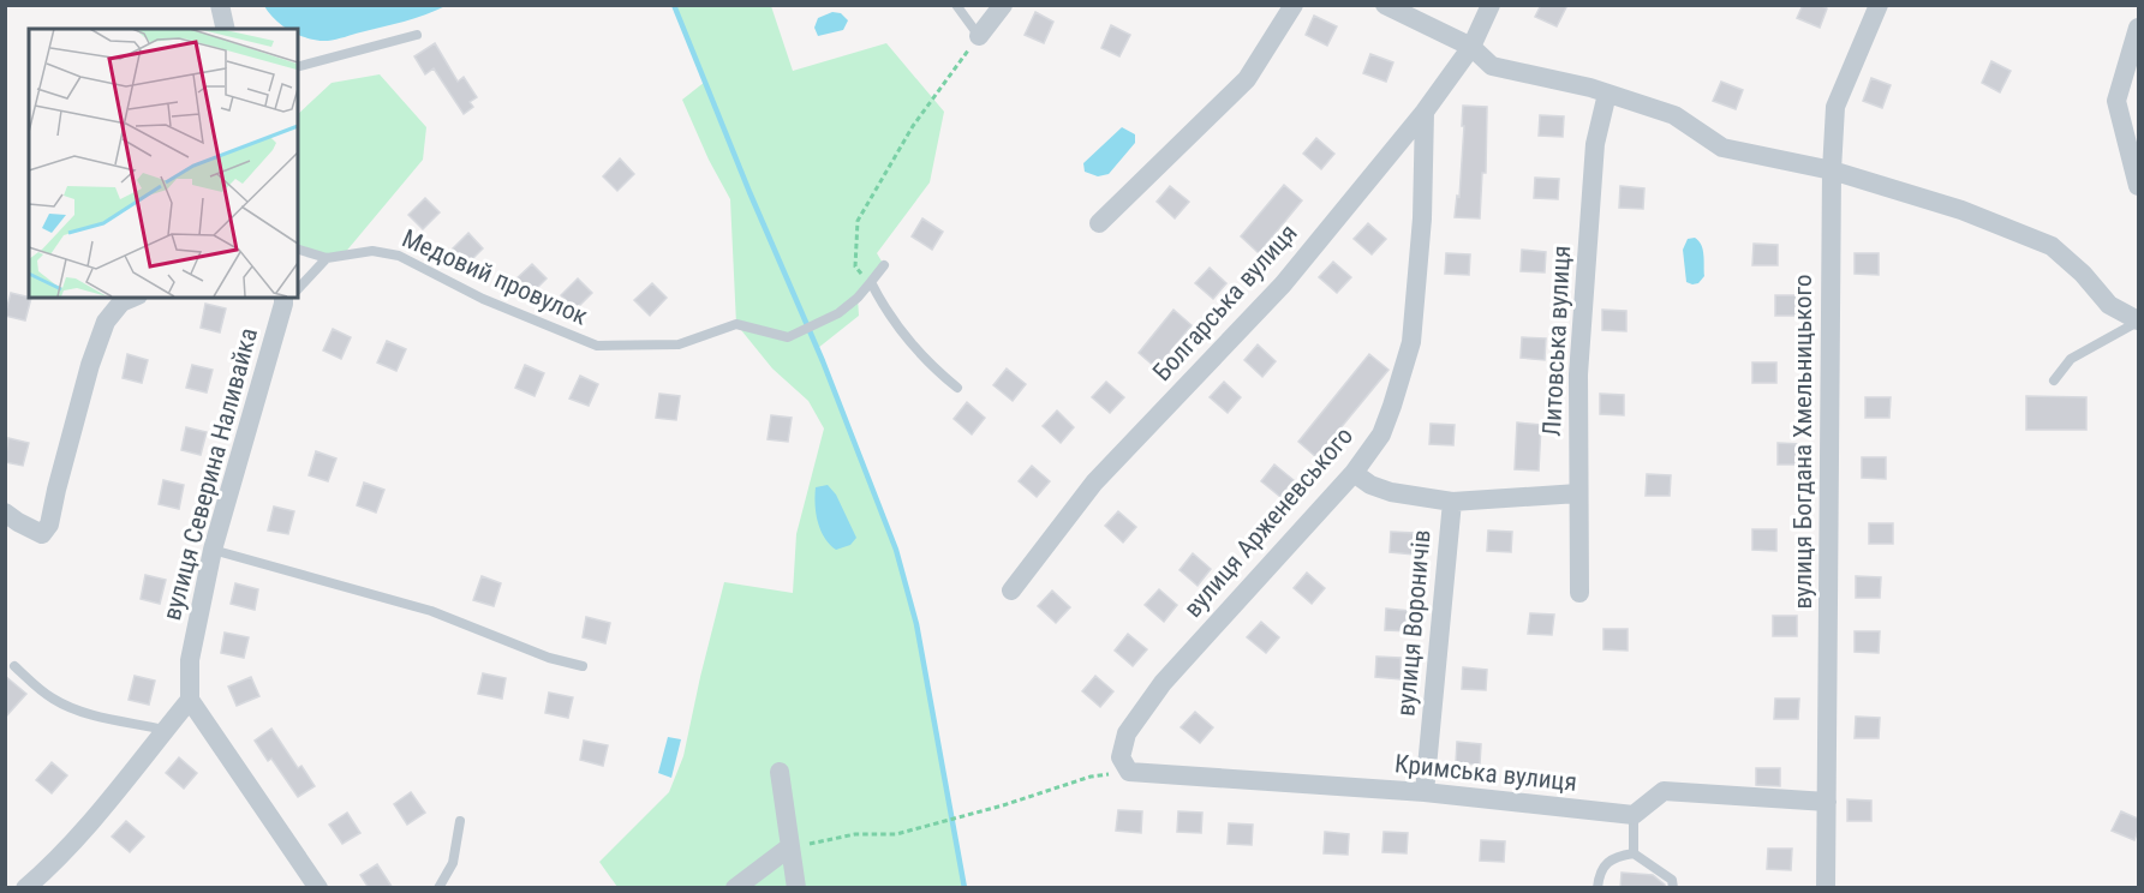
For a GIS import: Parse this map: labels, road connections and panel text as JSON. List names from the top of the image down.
{
  "streets": {
    "street": [
      "Болгарська вулиця",
      "Литовська вулиця",
      "вулиця Богдана Хмельницького",
      "вулиця Северина Наливайка",
      "вулиця Арженевського",
      "вулиця Вороничів",
      "Кримська вулиця"
    ],
    "lane": ["Медовий провулок"]
  },
  "crossings": [
    ["Болгарська вулиця", "вулиця Арженевського"],
    ["вулиця Арженевського", "Кримська вулиця"],
    ["вулиця Вороничів", "Кримська вулиця"]
  ]
}
